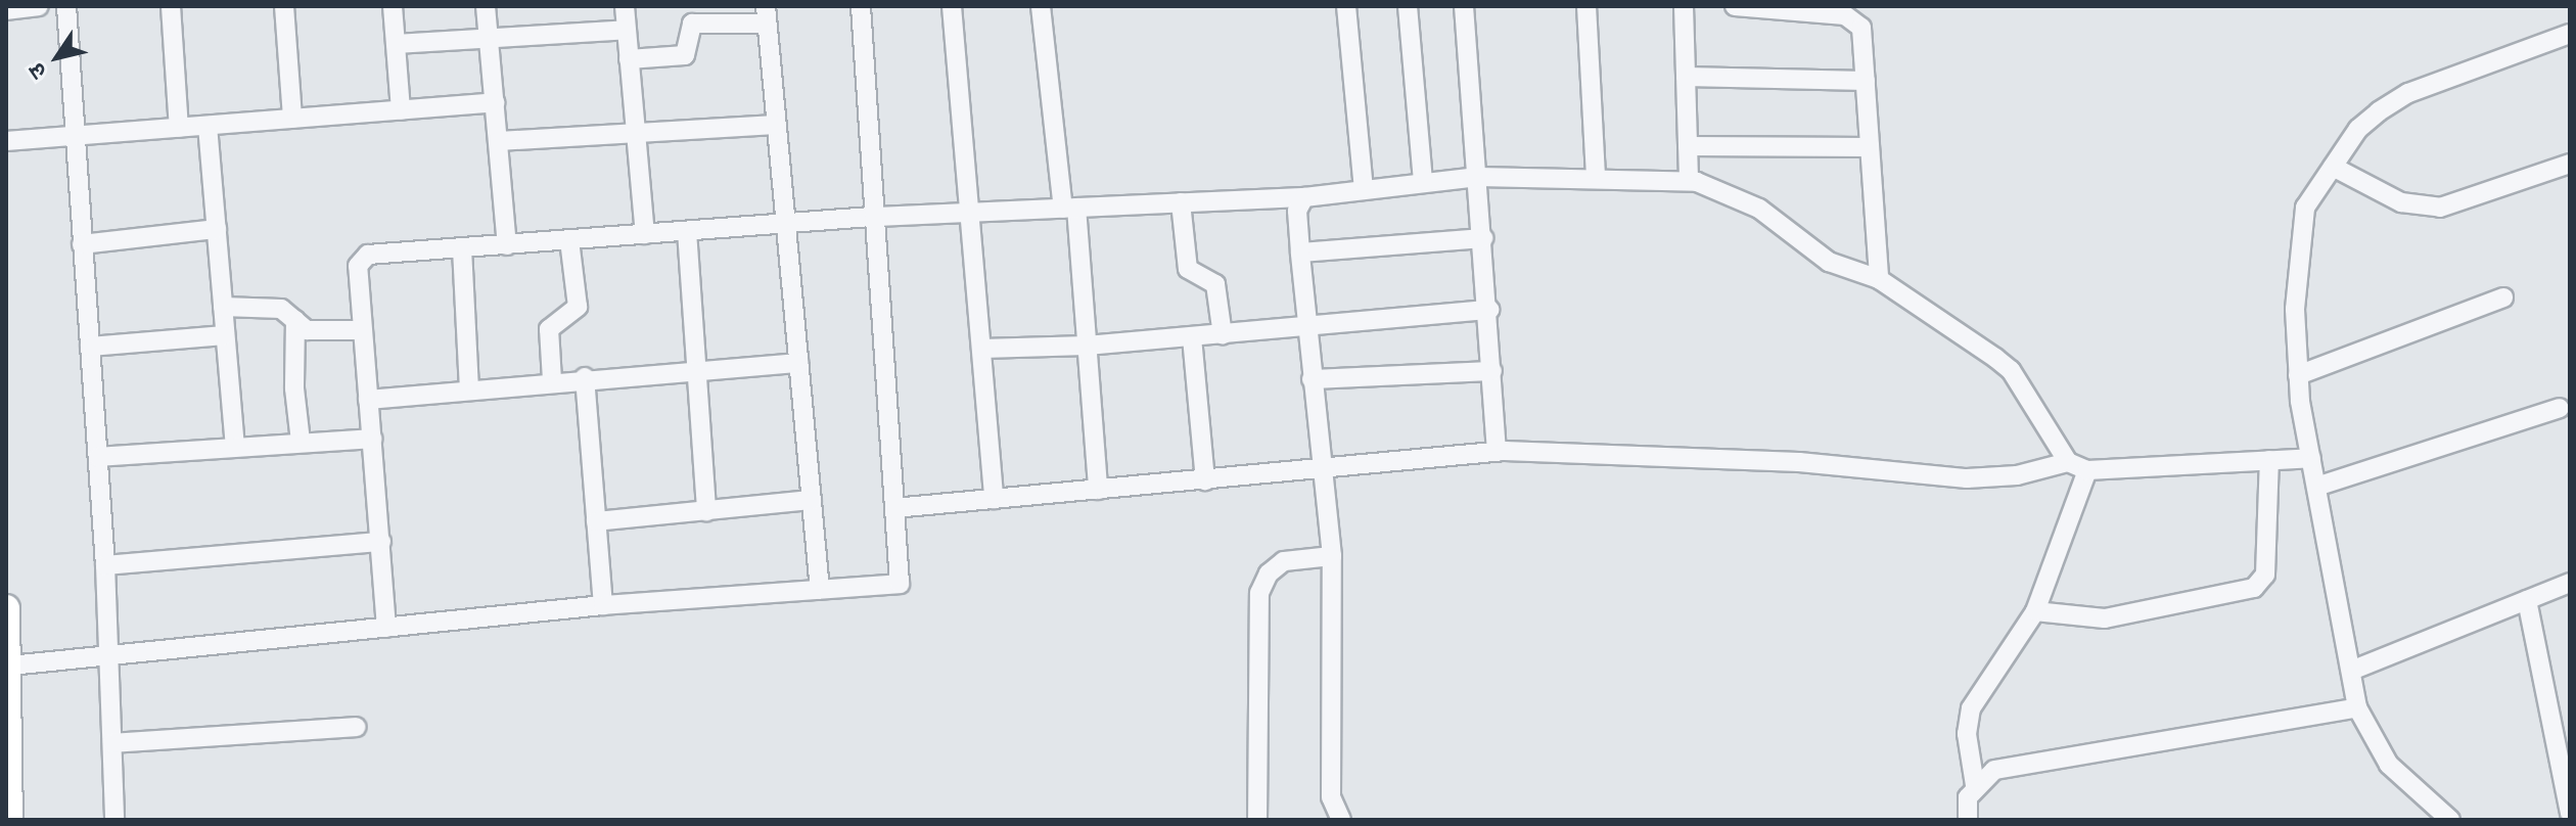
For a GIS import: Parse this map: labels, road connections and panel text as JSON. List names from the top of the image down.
{
  "north": "bottom left"
}
